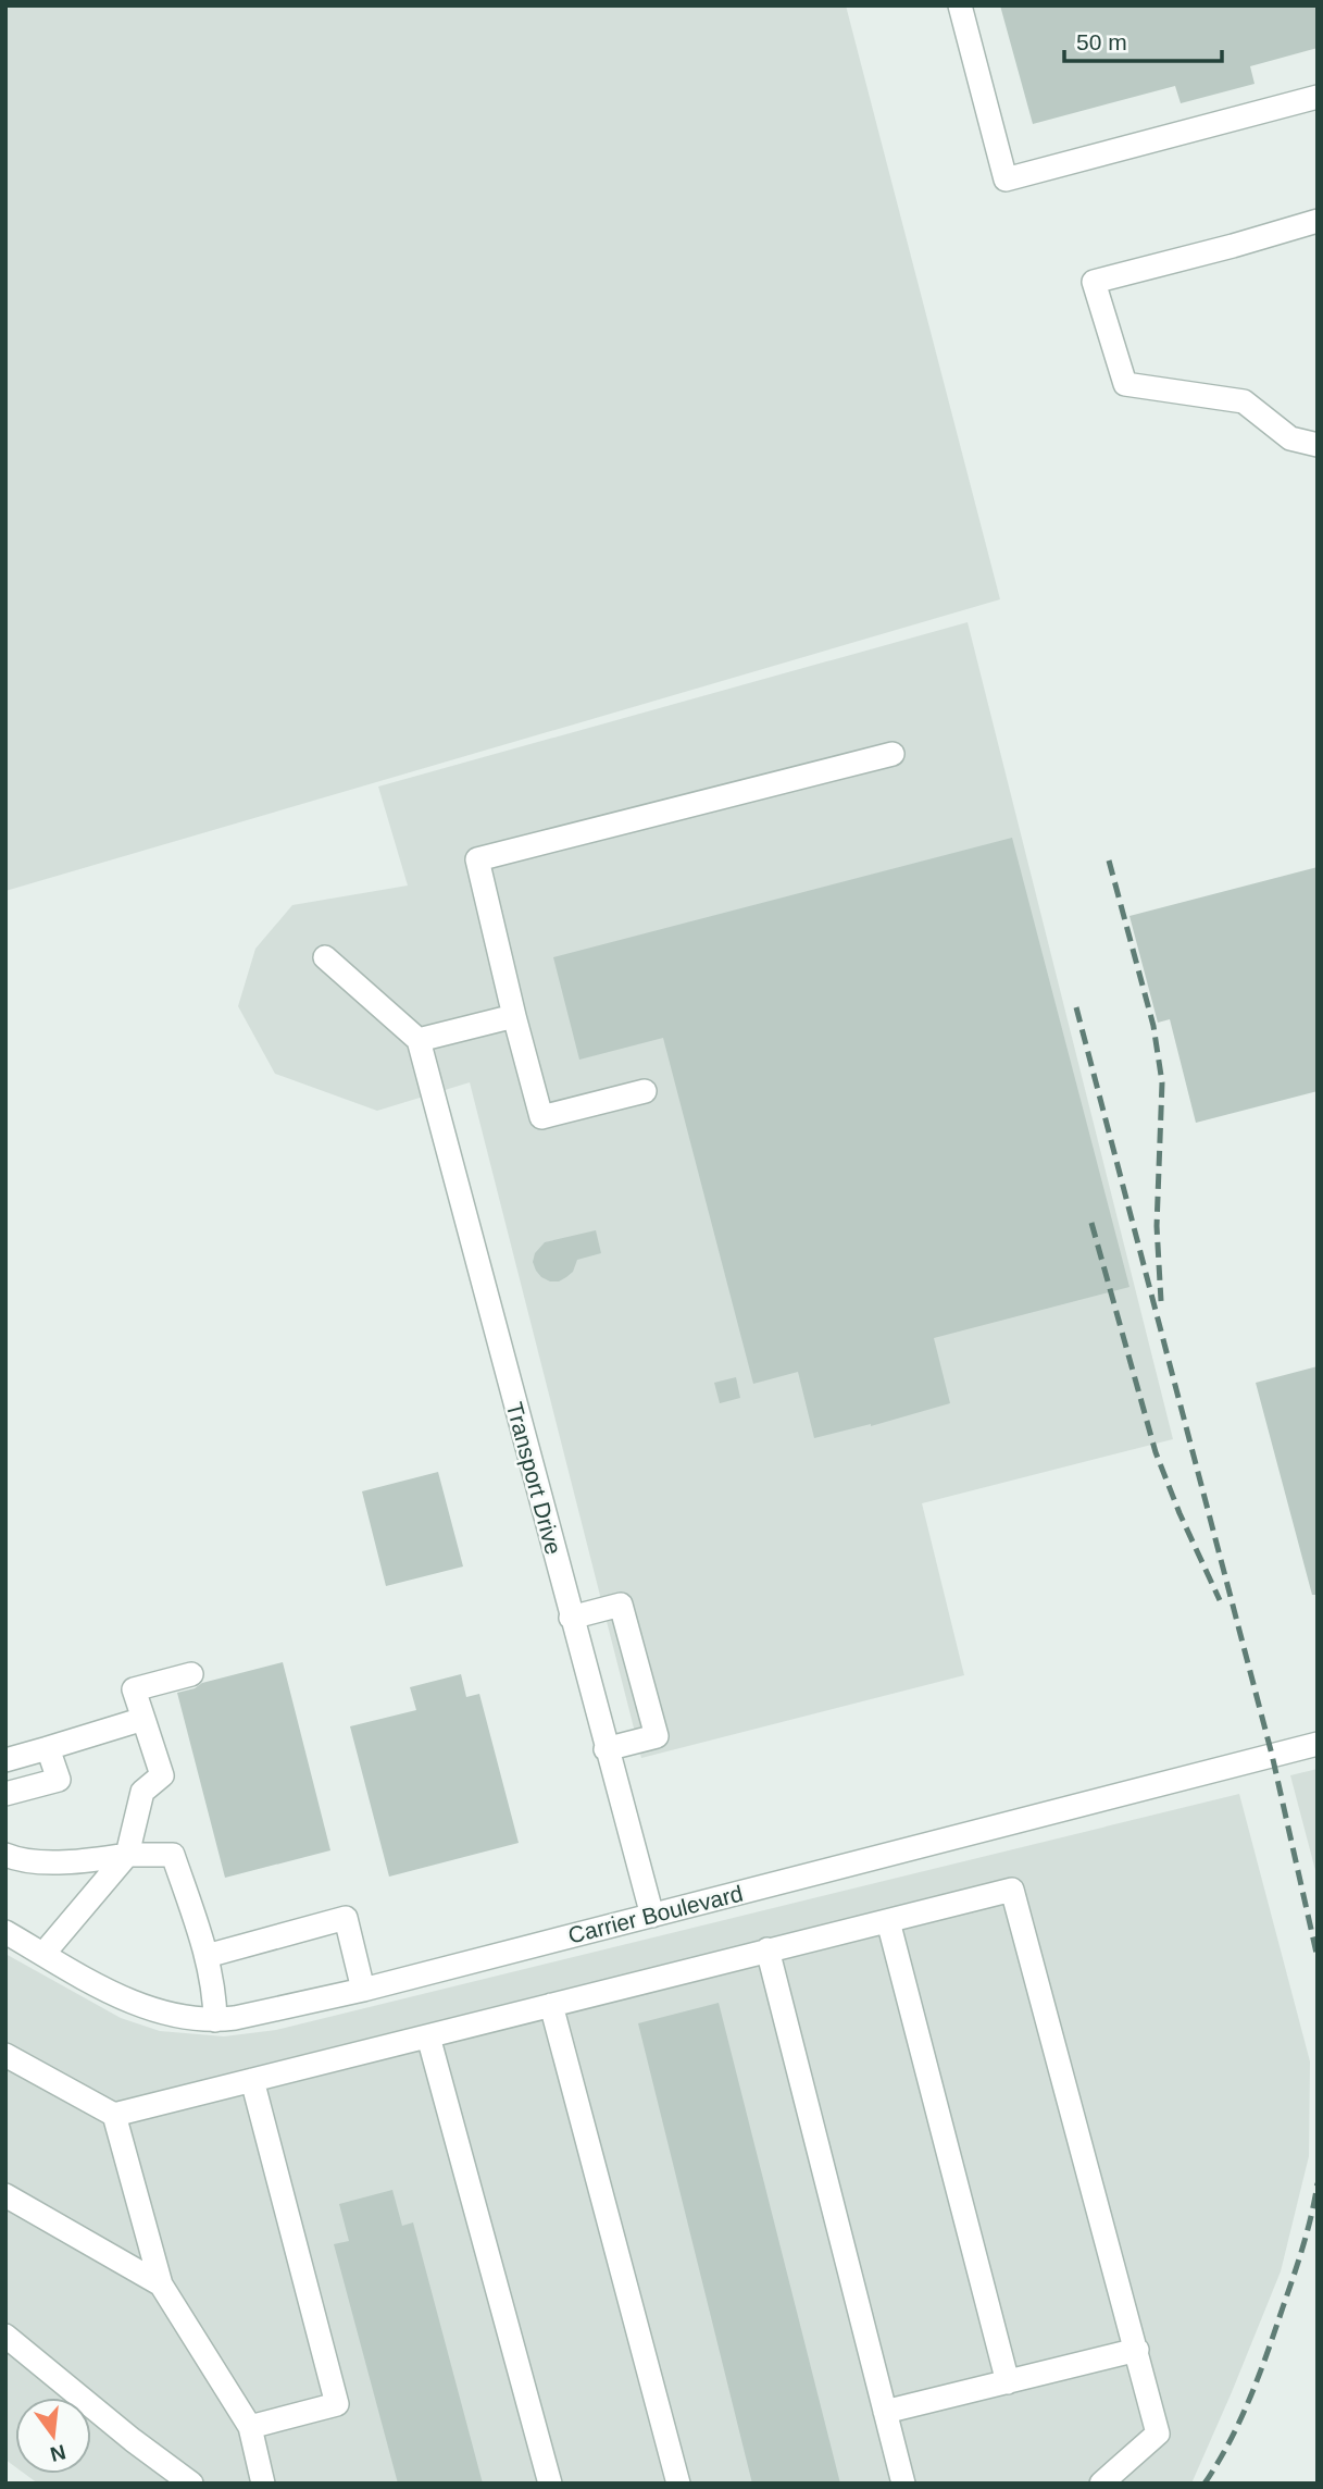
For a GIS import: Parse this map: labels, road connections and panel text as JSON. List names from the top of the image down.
{
  "streets": {
    "street": ["Transport Drive", "Carrier Boulevard"]
  },
  "crossings": [
    ["Transport Drive", "Carrier Boulevard"]
  ],
  "scale_bar": "50 m",
  "north": "bottom"
}
